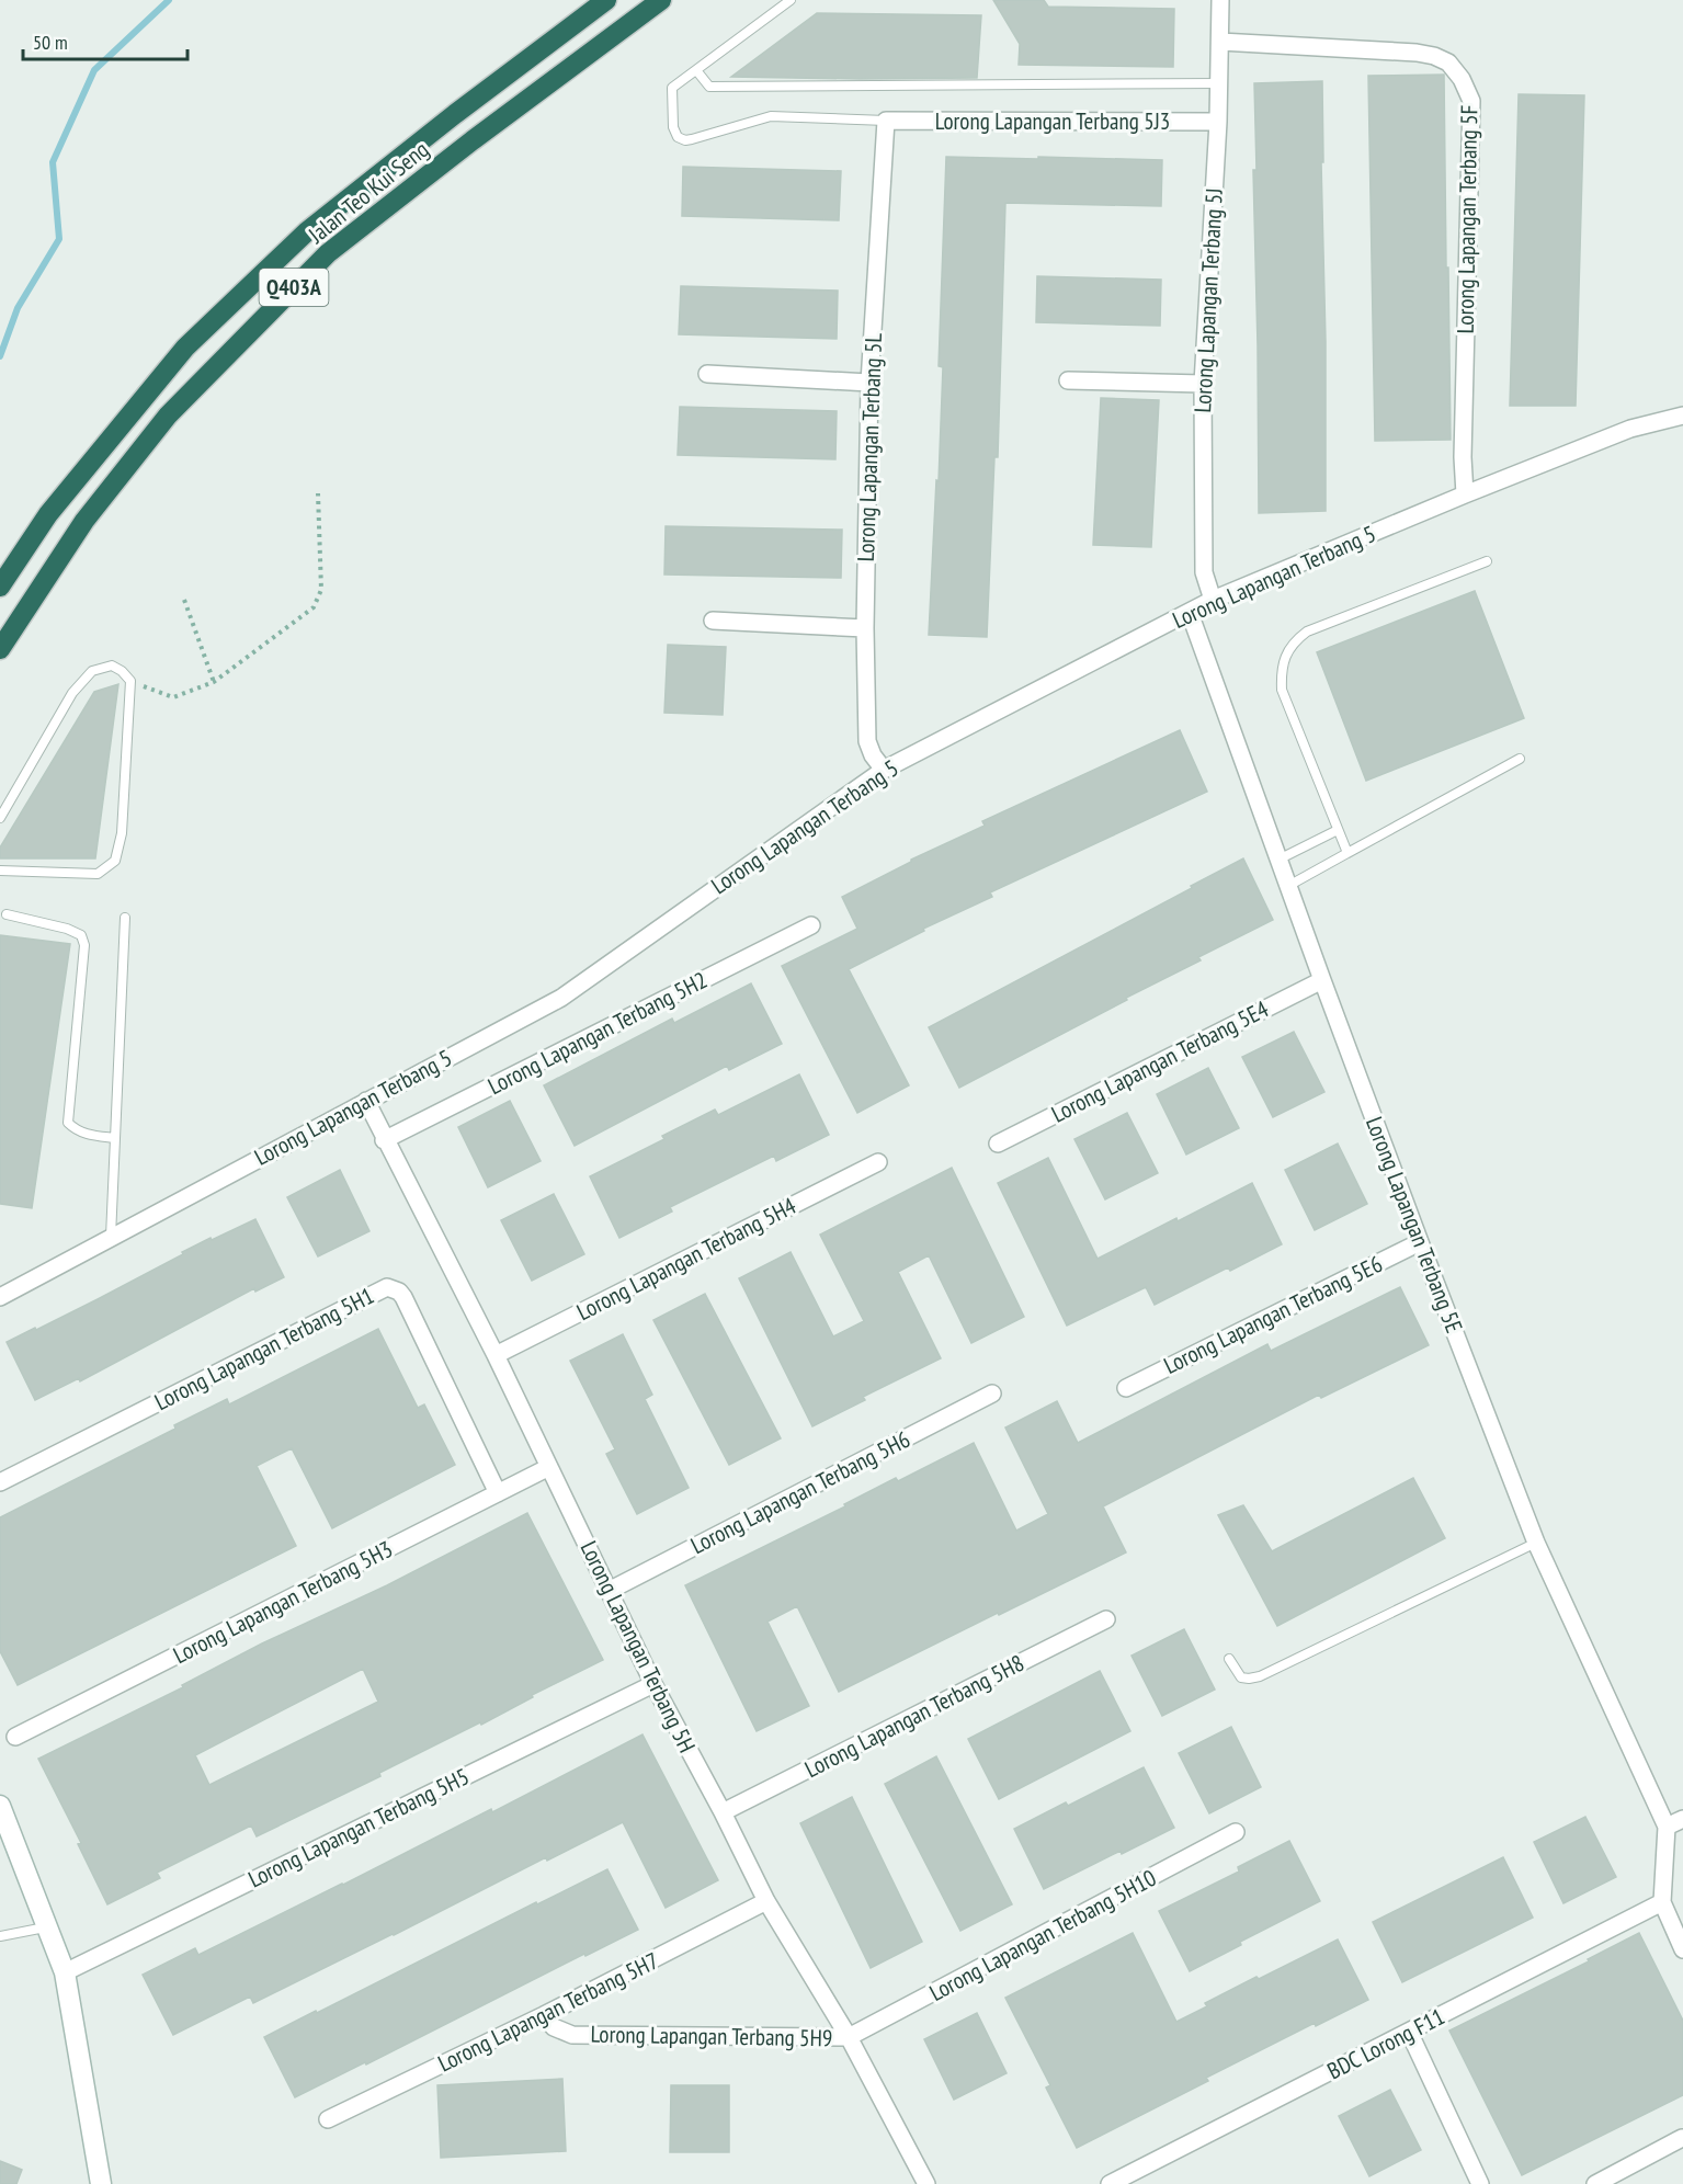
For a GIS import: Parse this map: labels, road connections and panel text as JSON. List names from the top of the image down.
{
  "streets": {
    "highway": ["Jalan Teo Kui Seng", "Q403A"],
    "street": [
      "Lorong Lapangan Terbang 5J3",
      "Lorong Lapangan Terbang 5F",
      "Lorong Lapangan Terbang 5J",
      "Lorong Lapangan Terbang 5L",
      "Lorong Lapangan Terbang 5",
      "Lorong Lapangan Terbang 5H2",
      "Lorong Lapangan Terbang 5E4",
      "Lorong Lapangan Terbang 5E",
      "Lorong Lapangan Terbang 5H4",
      "Lorong Lapangan Terbang 5E6",
      "Lorong Lapangan Terbang 5H1",
      "Lorong Lapangan Terbang 5H6",
      "Lorong Lapangan Terbang 5H3",
      "Lorong Lapangan Terbang 5H",
      "Lorong Lapangan Terbang 5H8",
      "Lorong Lapangan Terbang 5H5",
      "Lorong Lapangan Terbang 5H10",
      "Lorong Lapangan Terbang 5H7",
      "Lorong Lapangan Terbang 5H9",
      "BDC Lorong F11"
    ]
  },
  "crossings": [
    ["Lorong Lapangan Terbang 5J3", "Lorong Lapangan Terbang 5J"],
    ["Lorong Lapangan Terbang 5J3", "Lorong Lapangan Terbang 5L"],
    ["Lorong Lapangan Terbang 5F", "Lorong Lapangan Terbang 5J"],
    ["Lorong Lapangan Terbang 5F", "Lorong Lapangan Terbang 5"],
    ["Lorong Lapangan Terbang 5J", "Lorong Lapangan Terbang 5"],
    ["Lorong Lapangan Terbang 5L", "Lorong Lapangan Terbang 5"],
    ["Lorong Lapangan Terbang 5", "Lorong Lapangan Terbang 5E"],
    ["Lorong Lapangan Terbang 5", "Lorong Lapangan Terbang 5H"],
    ["Lorong Lapangan Terbang 5H2", "Lorong Lapangan Terbang 5H"],
    ["Lorong Lapangan Terbang 5E4", "Lorong Lapangan Terbang 5E"],
    ["Lorong Lapangan Terbang 5E", "Lorong Lapangan Terbang 5E6"],
    ["Lorong Lapangan Terbang 5H4", "Lorong Lapangan Terbang 5H"],
    ["Lorong Lapangan Terbang 5H1", "Lorong Lapangan Terbang 5H3"],
    ["Lorong Lapangan Terbang 5H6", "Lorong Lapangan Terbang 5H"],
    ["Lorong Lapangan Terbang 5H3", "Lorong Lapangan Terbang 5H"],
    ["Lorong Lapangan Terbang 5H", "Lorong Lapangan Terbang 5H8"],
    ["Lorong Lapangan Terbang 5H", "Lorong Lapangan Terbang 5H5"],
    ["Lorong Lapangan Terbang 5H", "Lorong Lapangan Terbang 5H10"],
    ["Lorong Lapangan Terbang 5H", "Lorong Lapangan Terbang 5H7"],
    ["Lorong Lapangan Terbang 5H", "Lorong Lapangan Terbang 5H9"],
    ["Lorong Lapangan Terbang 5H10", "Lorong Lapangan Terbang 5H9"],
    ["Lorong Lapangan Terbang 5H7", "Lorong Lapangan Terbang 5H9"]
  ],
  "scale_bar": "50 m"
}
